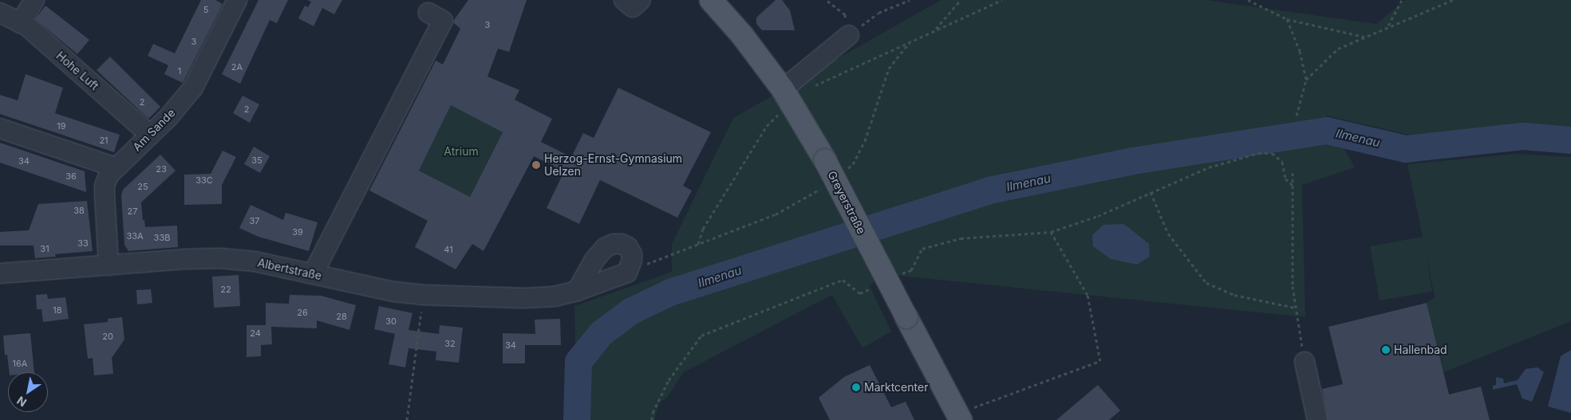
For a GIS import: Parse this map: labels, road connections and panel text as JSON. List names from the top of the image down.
{
  "streets": {
    "main road": ["Greyerstraße"],
    "street": ["Hohe Luft", "Am Sande", "Albertstraße"]
  },
  "crossings": [
    ["Hohe Luft", "Am Sande"],
    ["Am Sande", "Albertstraße"]
  ],
  "water": ["Ilmenau"],
  "parks": ["Atrium"],
  "places": ["Herzog-Ernst-Gymnasium Uelzen", "Hallenbad", "Marktcenter"],
  "house_numbers": [
    "5",
    "3",
    "3",
    "2A",
    "1",
    "2",
    "2",
    "19",
    "21",
    "35",
    "34",
    "23",
    "36",
    "33C",
    "25",
    "38",
    "27",
    "37",
    "39",
    "33A",
    "33B",
    "33",
    "31",
    "41",
    "22",
    "18",
    "26",
    "28",
    "30",
    "24",
    "20",
    "32",
    "34",
    "16A"
  ],
  "north": "bottom left"
}
